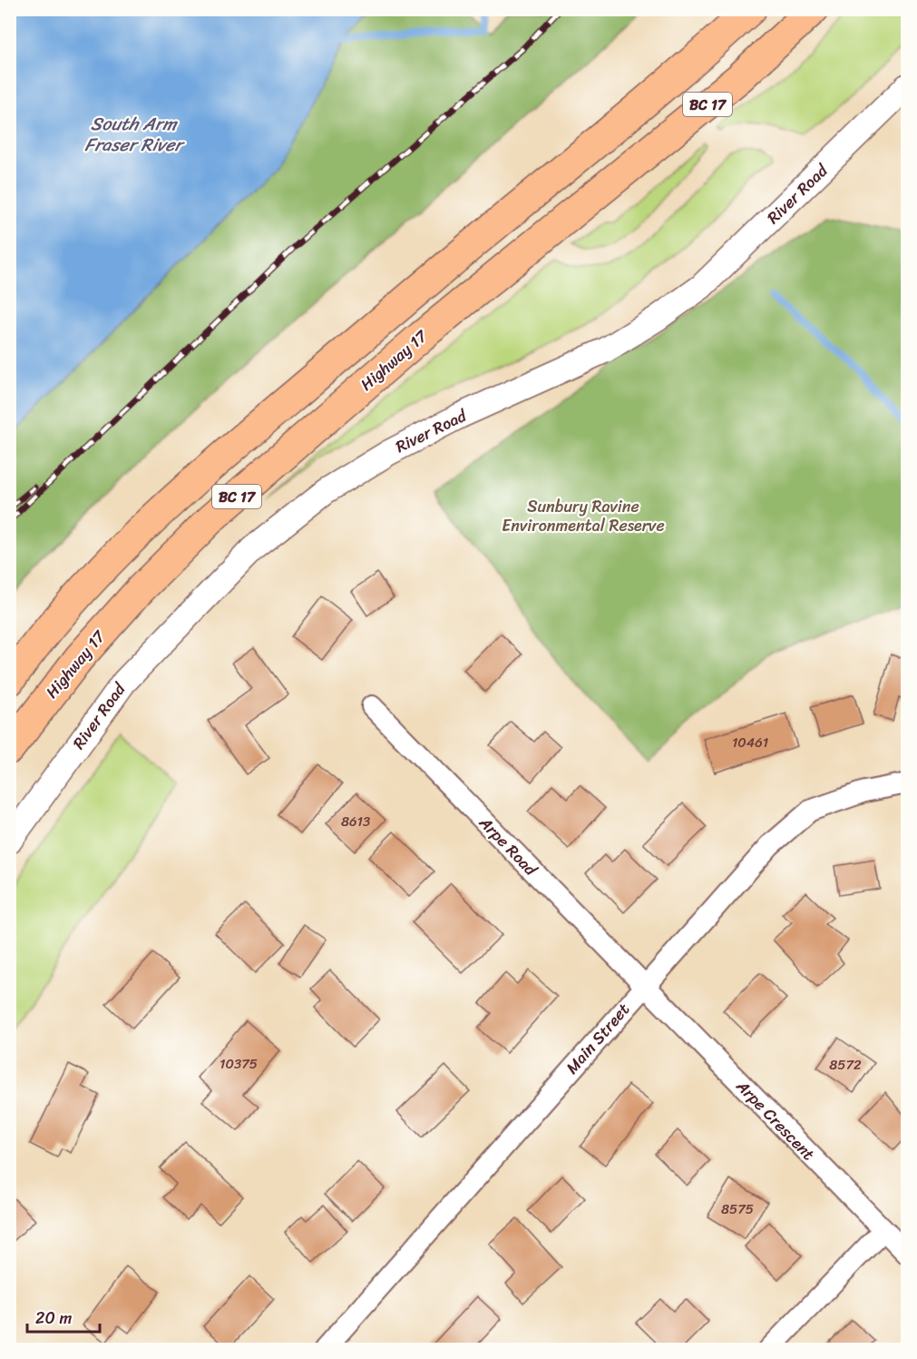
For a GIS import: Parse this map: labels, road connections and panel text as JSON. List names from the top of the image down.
{
  "streets": {
    "highway": ["BC 17", "Highway 17"],
    "street": [
      "River Road",
      "Arpe Road",
      "Main Street",
      "Arpe Crescent"
    ]
  },
  "crossings": [
    ["Arpe Road", "Main Street"],
    ["Arpe Road", "Arpe Crescent"],
    ["Main Street", "Arpe Crescent"]
  ],
  "water": ["South Arm Fraser River"],
  "parks": ["Sunbury Ravine Environmental Reserve"],
  "house_numbers": [
    "10461",
    "8613",
    "10375",
    "8572",
    "8575"
  ],
  "scale_bar": "20 m"
}
